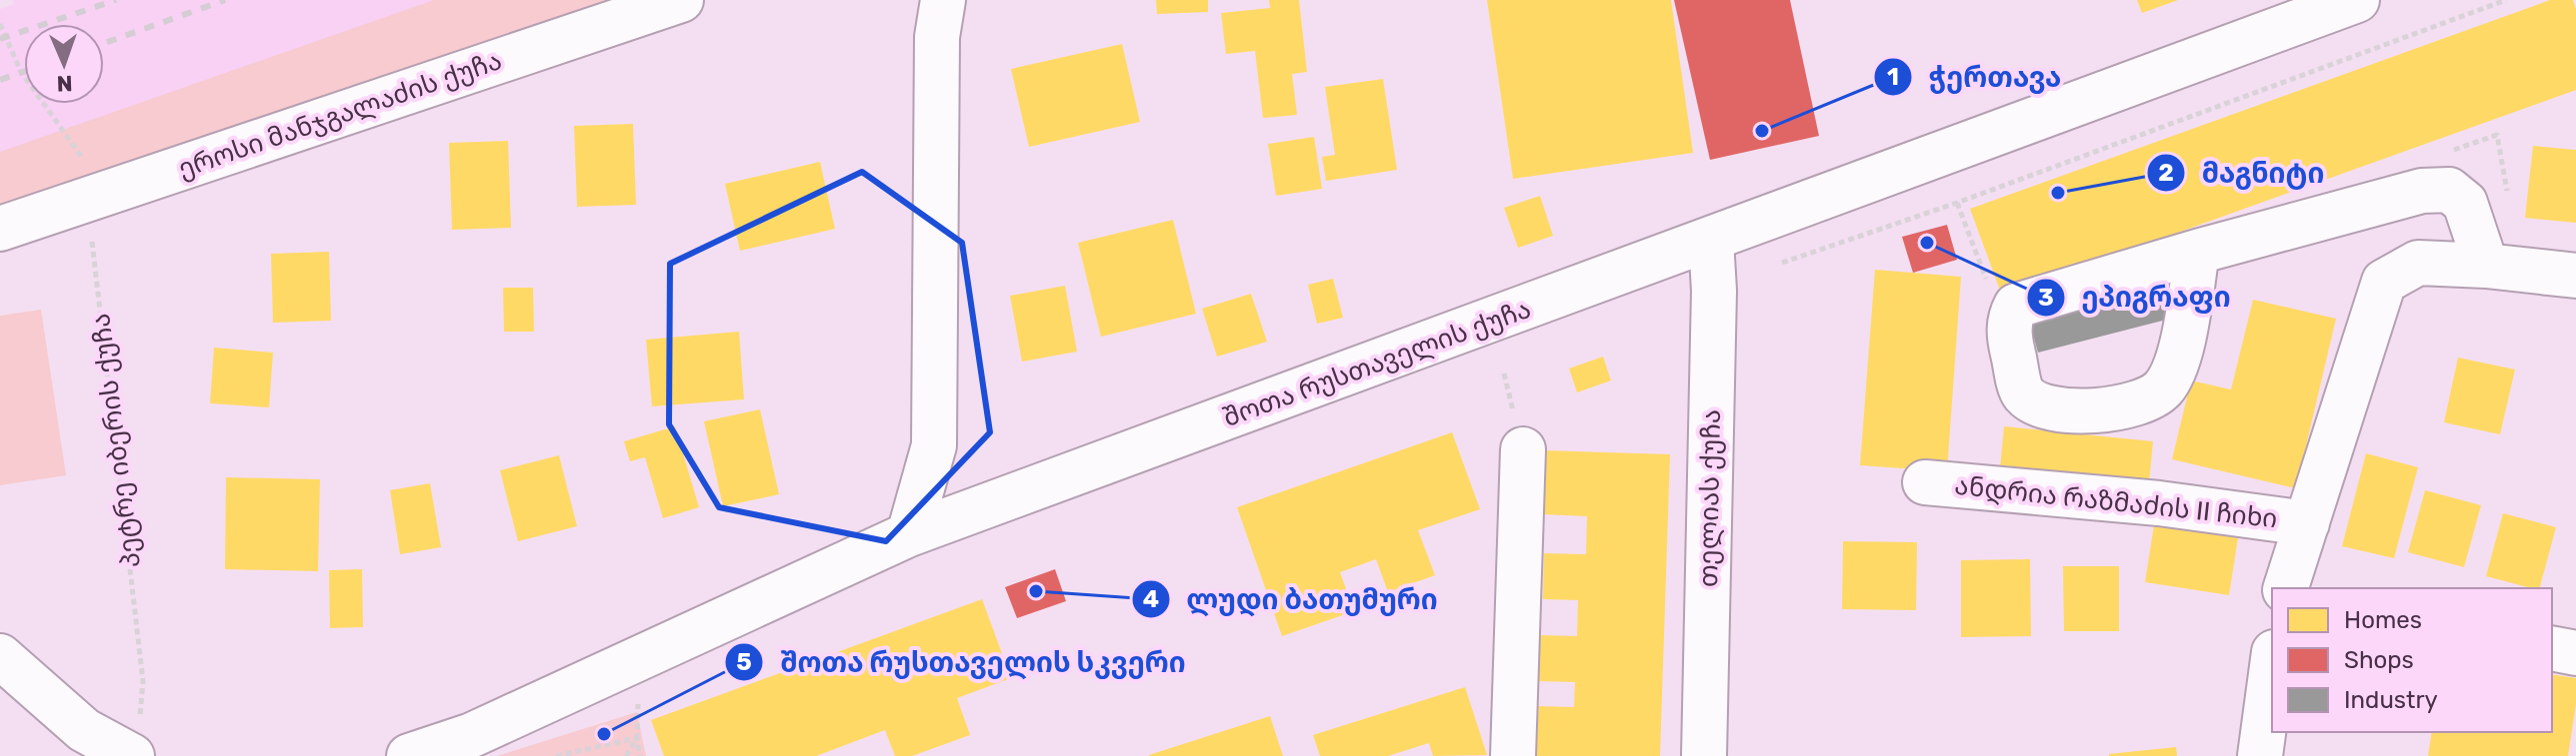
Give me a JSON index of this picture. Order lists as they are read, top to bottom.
{
  "streets": {
    "main road": [
      "ეროსი მანჯგალაძის ქუჩა",
      "შოთა რუსთაველის ქუჩა",
      "თელიას ქუჩა",
      "ანდრია რაზმაძის II ჩიხი"
    ],
    "path": ["პეტრე იბერის ქუჩა"]
  },
  "crossings": [
    ["ეროსი მანჯგალაძის ქუჩა", "პეტრე იბერის ქუჩა"],
    ["შოთა რუსთაველის ქუჩა", "თელიას ქუჩა"]
  ],
  "places": [
    "ჭერთავა",
    "მაგნიტი",
    "ეპიგრაფი",
    "ლუდი ბათუმური",
    "შოთა რუსთაველის სკვერი"
  ],
  "legend": ["Homes", "Shops", "Industry"],
  "north": "bottom"
}
